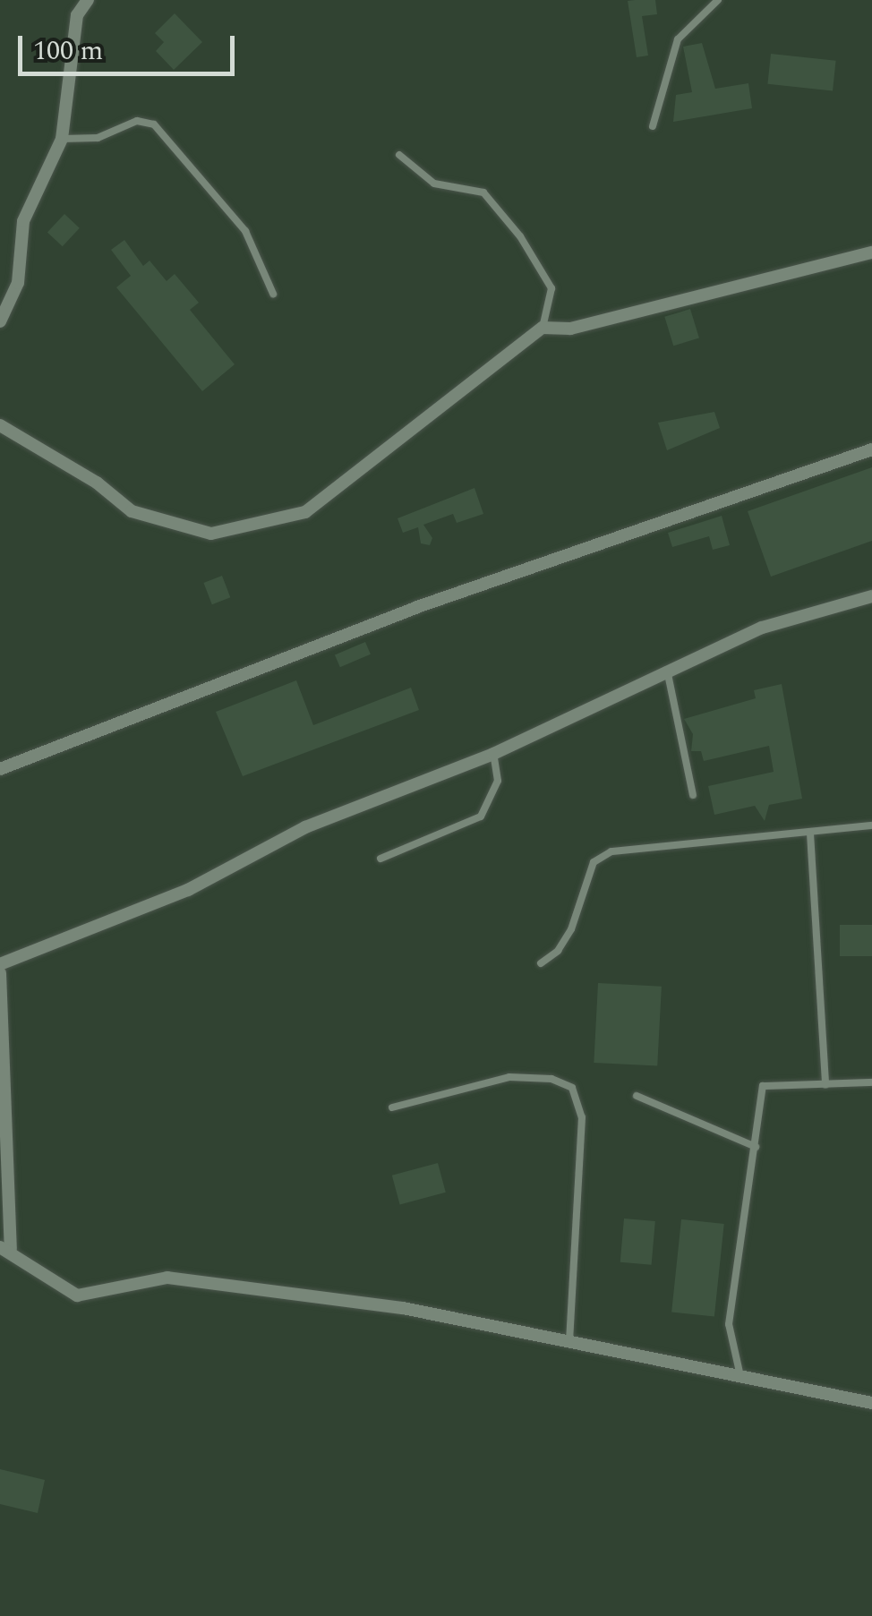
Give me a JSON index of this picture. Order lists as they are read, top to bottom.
{
  "scale_bar": "100 m"
}
